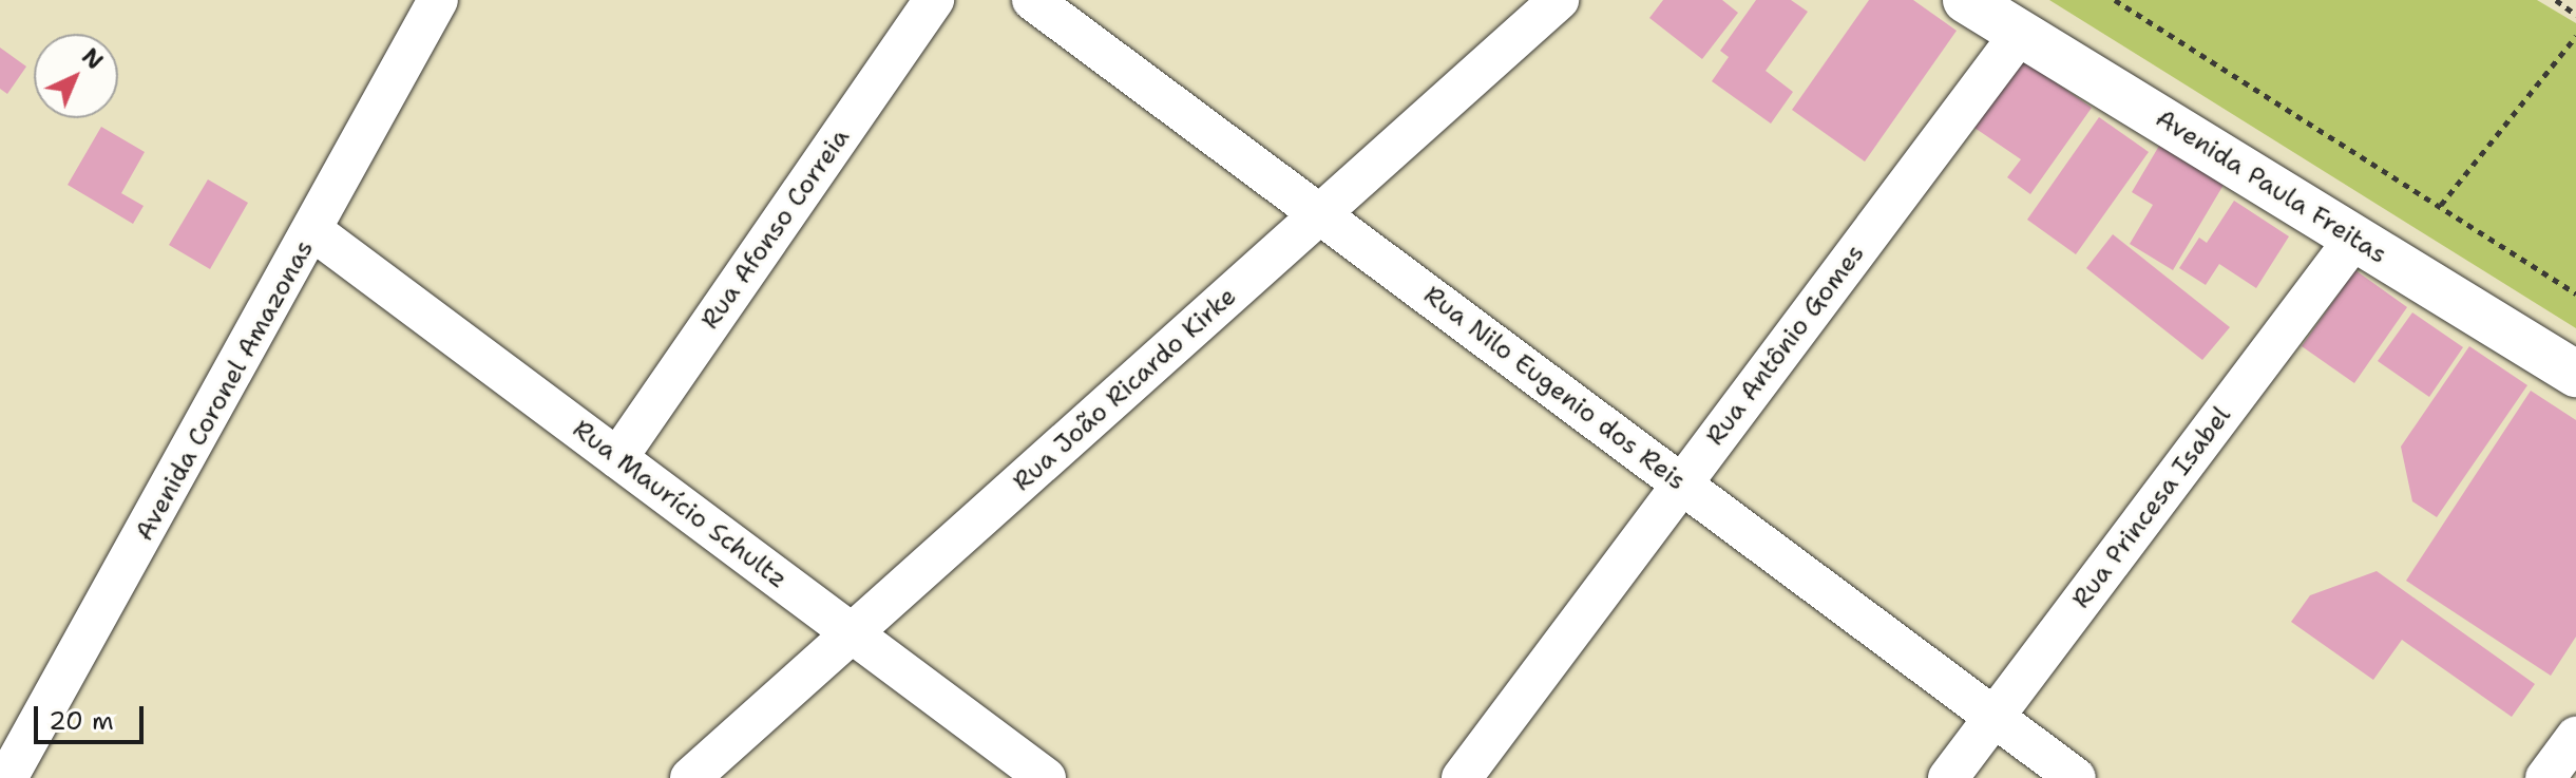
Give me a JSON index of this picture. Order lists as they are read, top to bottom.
{
  "streets": {
    "main road": ["Avenida Paula Freitas"],
    "street": [
      "Rua Afonso Correia",
      "Rua Antônio Gomes",
      "Rua Nilo Eugenio dos Reis",
      "Rua João Ricardo Kirke",
      "Avenida Coronel Amazonas",
      "Rua Maurício Schultz",
      "Rua Princesa Isabel"
    ]
  },
  "crossings": [
    ["Avenida Paula Freitas", "Rua Antônio Gomes"],
    ["Avenida Paula Freitas", "Rua Princesa Isabel"],
    ["Rua Afonso Correia", "Rua Maurício Schultz"],
    ["Rua Antônio Gomes", "Rua Nilo Eugenio dos Reis"],
    ["Rua Nilo Eugenio dos Reis", "Rua João Ricardo Kirke"],
    ["Rua Nilo Eugenio dos Reis", "Rua Princesa Isabel"],
    ["Rua João Ricardo Kirke", "Rua Maurício Schultz"],
    ["Avenida Coronel Amazonas", "Rua Maurício Schultz"]
  ],
  "scale_bar": "20 m",
  "north": "top right"
}
